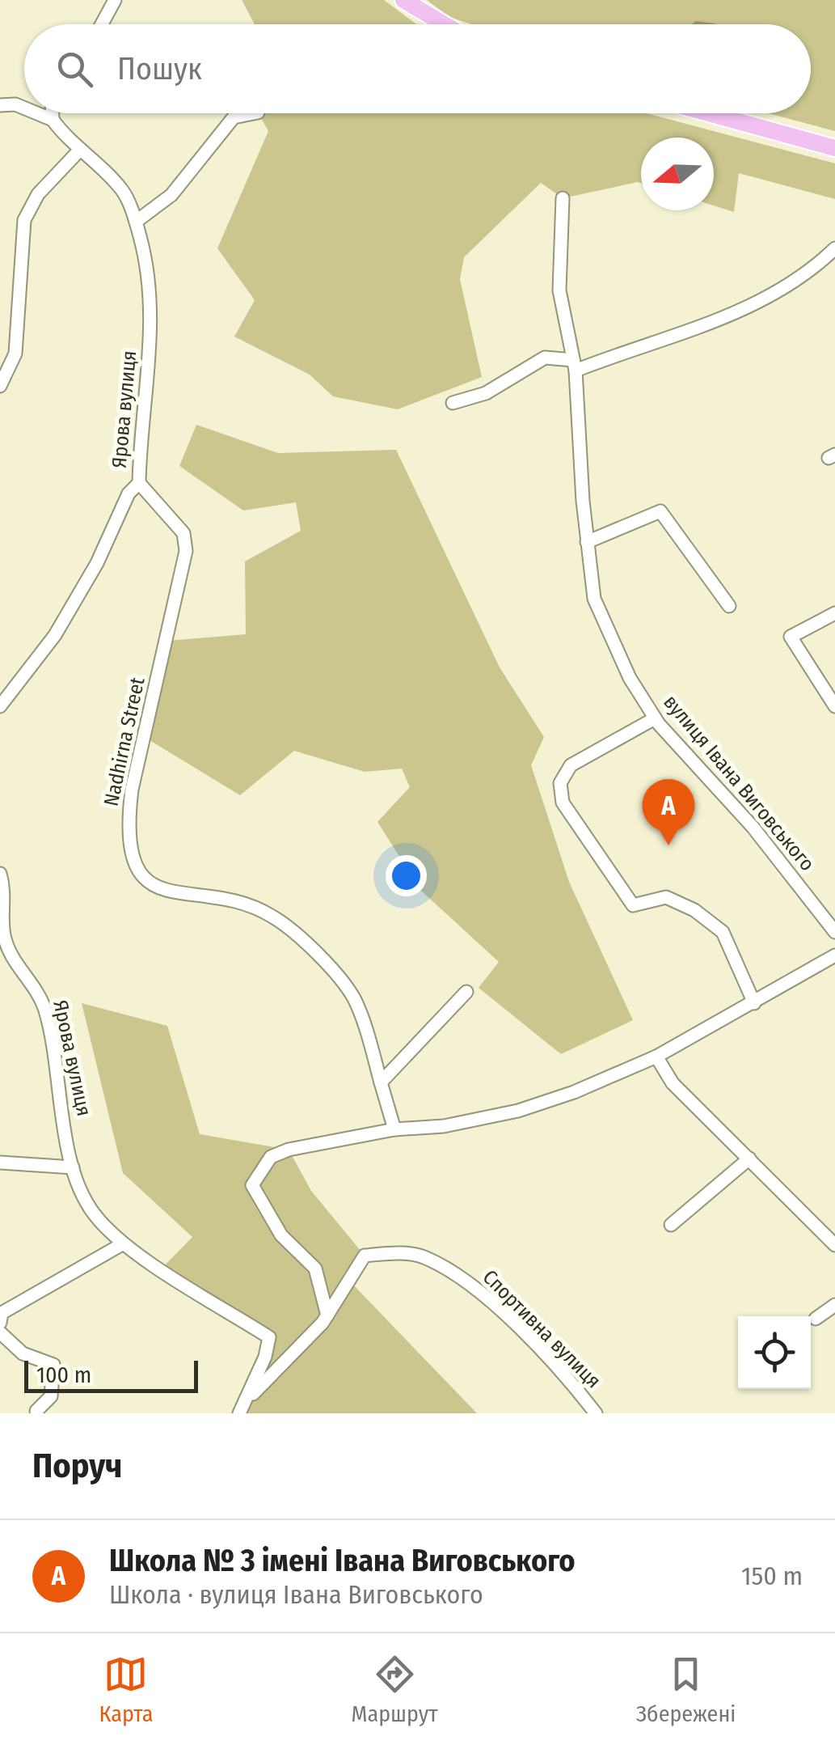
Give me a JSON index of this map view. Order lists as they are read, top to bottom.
{
  "streets": {
    "street": [
      "Ярова вулиця",
      "Nadhirna Street",
      "вулиця Івана Виговського",
      "Спортивна вулиця"
    ]
  },
  "crossings": [
    ["Ярова вулиця", "Nadhirna Street"]
  ],
  "scale_bar": "100 m",
  "north": "left",
  "page": {
    "search": "Пошук",
    "pins": "A",
    "scale": "100 m",
    "heading": "Поруч",
    "list": [
      {
        "mark": "A",
        "name": "Школа № 3 імені Івана Виговського",
        "note": "Школа · вулиця Івана Виговського",
        "value": "150 m"
      }
    ],
    "nav": ["Карта", "Маршрут", "Збережені"]
  }
}
